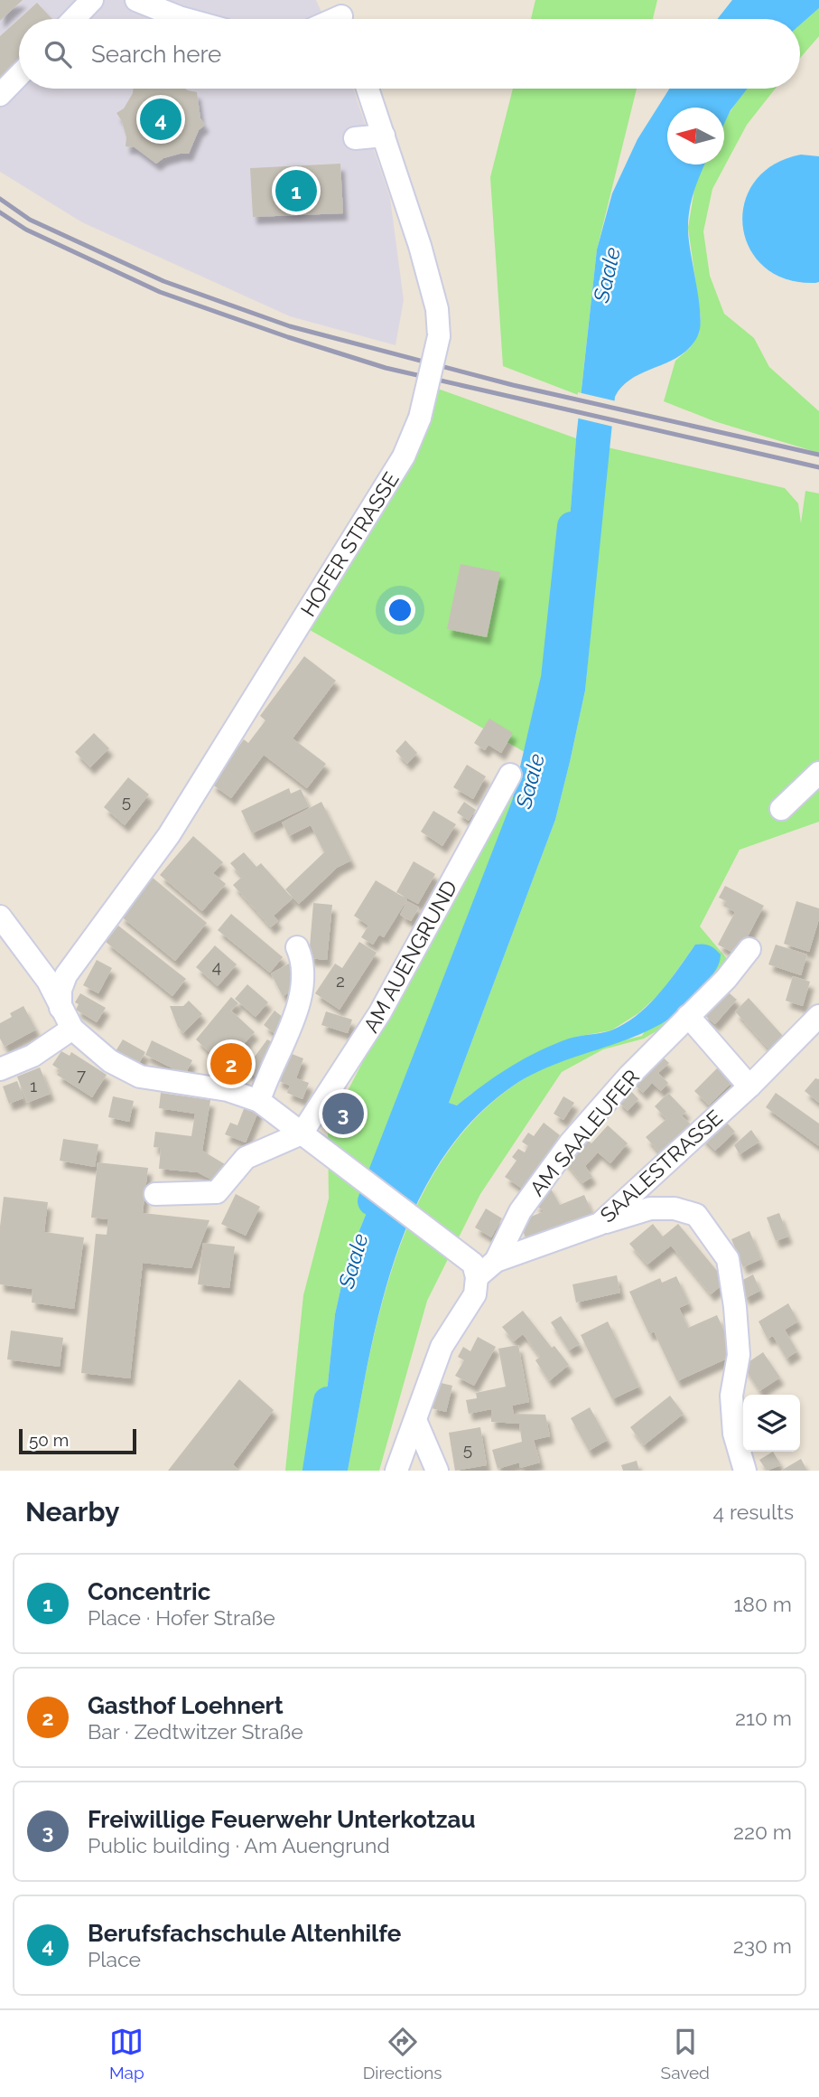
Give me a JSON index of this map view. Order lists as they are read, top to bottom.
{
  "streets": {
    "street": [
      "HOFER STRASSE",
      "AM AUENGRUND",
      "AM SAALEUFER",
      "SAALESTRASSE"
    ]
  },
  "crossings": [
    ["AM SAALEUFER", "SAALESTRASSE"]
  ],
  "water": ["Saale"],
  "house_numbers": [
    "5",
    "4",
    "2",
    "7",
    "1",
    "5"
  ],
  "scale_bar": "50 m",
  "north": "left",
  "page": {
    "search": "Search here",
    "pins": [
      "4",
      "1",
      "2",
      "3"
    ],
    "scale": "50 m",
    "heading": ["Nearby", "4 results"],
    "list": [
      {
        "mark": "1",
        "name": "Concentric",
        "note": "Place · Hofer Straße",
        "value": "180 m"
      },
      {
        "mark": "2",
        "name": "Gasthof Loehnert",
        "note": "Bar · Zedtwitzer Straße",
        "value": "210 m"
      },
      {
        "mark": "3",
        "name": "Freiwillige Feuerwehr Unterkotzau",
        "note": "Public building · Am Auengrund",
        "value": "220 m"
      },
      {
        "mark": "4",
        "name": "Berufsfachschule Altenhilfe",
        "note": "Place",
        "value": "230 m"
      }
    ],
    "nav": ["Map", "Directions", "Saved"]
  }
}
